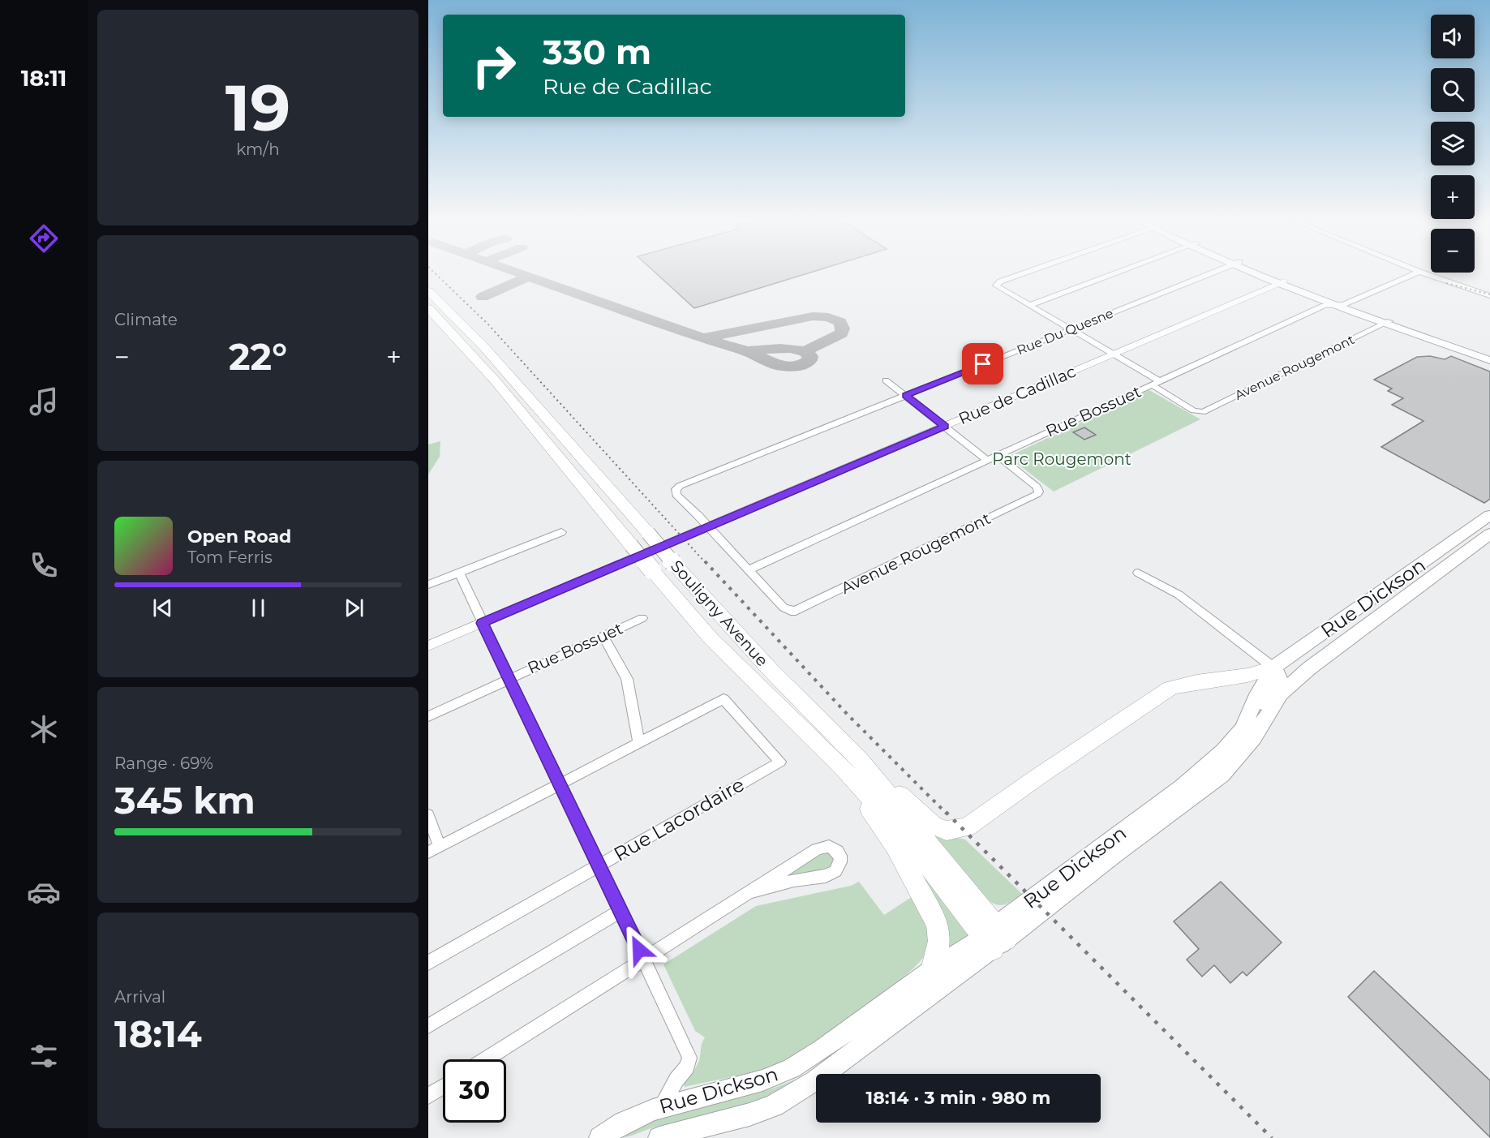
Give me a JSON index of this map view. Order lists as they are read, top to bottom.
{
  "streets": {
    "highway": ["Souligny Avenue"],
    "main road": ["Rue Dickson"],
    "street": [
      "Rue Du Quesne",
      "Avenue Rougemont",
      "Rue de Cadillac",
      "Rue Bossuet",
      "Rue Lacordaire"
    ]
  },
  "crossings": [
    ["Rue Du Quesne", "Avenue Rougemont"],
    ["Rue Du Quesne", "Rue Bossuet"],
    ["Avenue Rougemont", "Rue Bossuet"],
    ["Rue Dickson", "Souligny Avenue"]
  ],
  "parks": ["Parc Rougemont"],
  "page": {
    "tabs": "18:11",
    "tile": [
      ["19", "km/h"],
      "Climate",
      ["Range · 69%", "345 km"],
      ["Arrival", "18:14"]
    ],
    "map_buttons": ["+", "−"],
    "turn": ["330 m", "Rue de Cadillac"],
    "heat": ["−", "22°", "+"],
    "song": ["Open Road", "Tom Ferris"],
    "limit": "30",
    "trip": "18:14 · 3 min · 980 m"
  }
}
